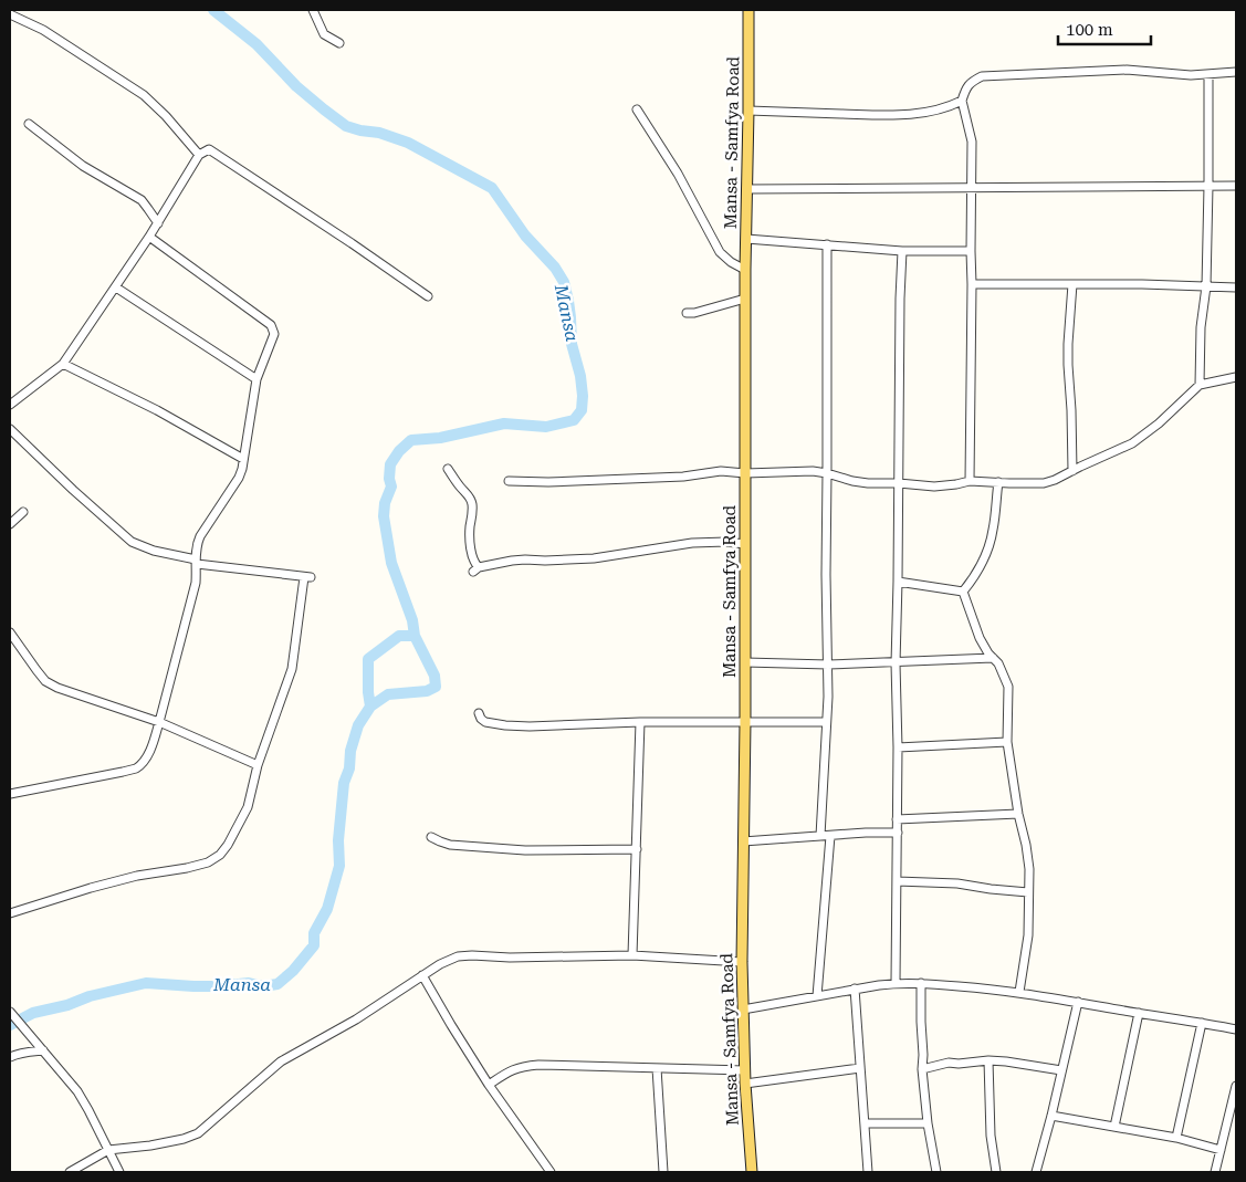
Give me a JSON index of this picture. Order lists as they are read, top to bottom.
{
  "streets": {
    "main road": ["Mansa - Samfya Road"]
  },
  "water": ["Mansa"],
  "scale_bar": "100 m"
}
